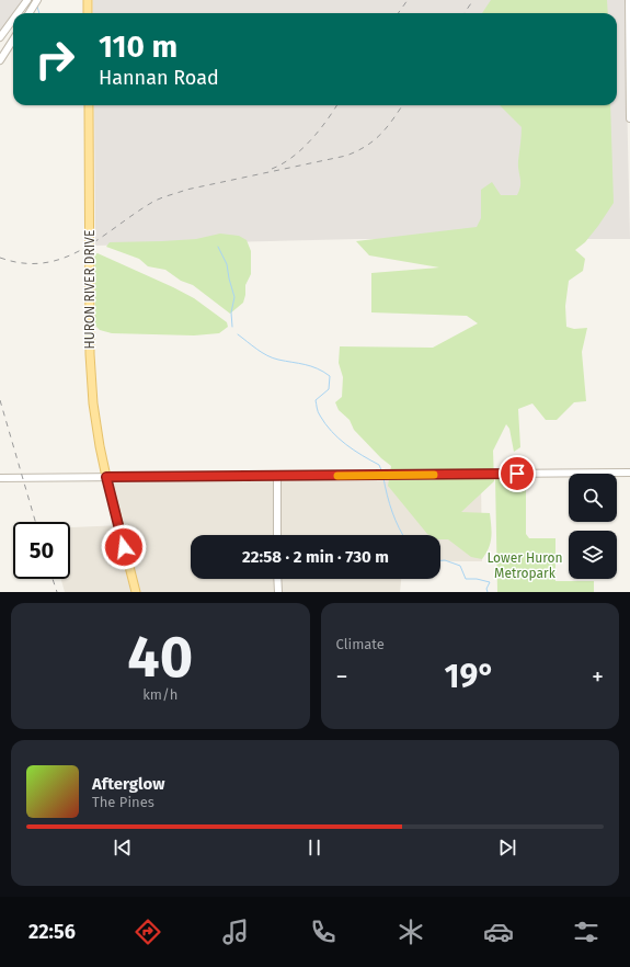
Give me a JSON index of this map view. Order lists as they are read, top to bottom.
{
  "streets": {
    "main road": ["HURON RIVER DRIVE"]
  },
  "parks": ["Lower Huron Metropark"],
  "page": {
    "turn": ["110 m", "Hannan Road"],
    "limit": "50",
    "trip": "22:58 · 2 min · 730 m",
    "tile": [
      ["40", "km/h"],
      "Climate"
    ],
    "heat": ["−", "19°", "+"],
    "song": ["Afterglow", "The Pines"],
    "tabs": "22:56"
  }
}
